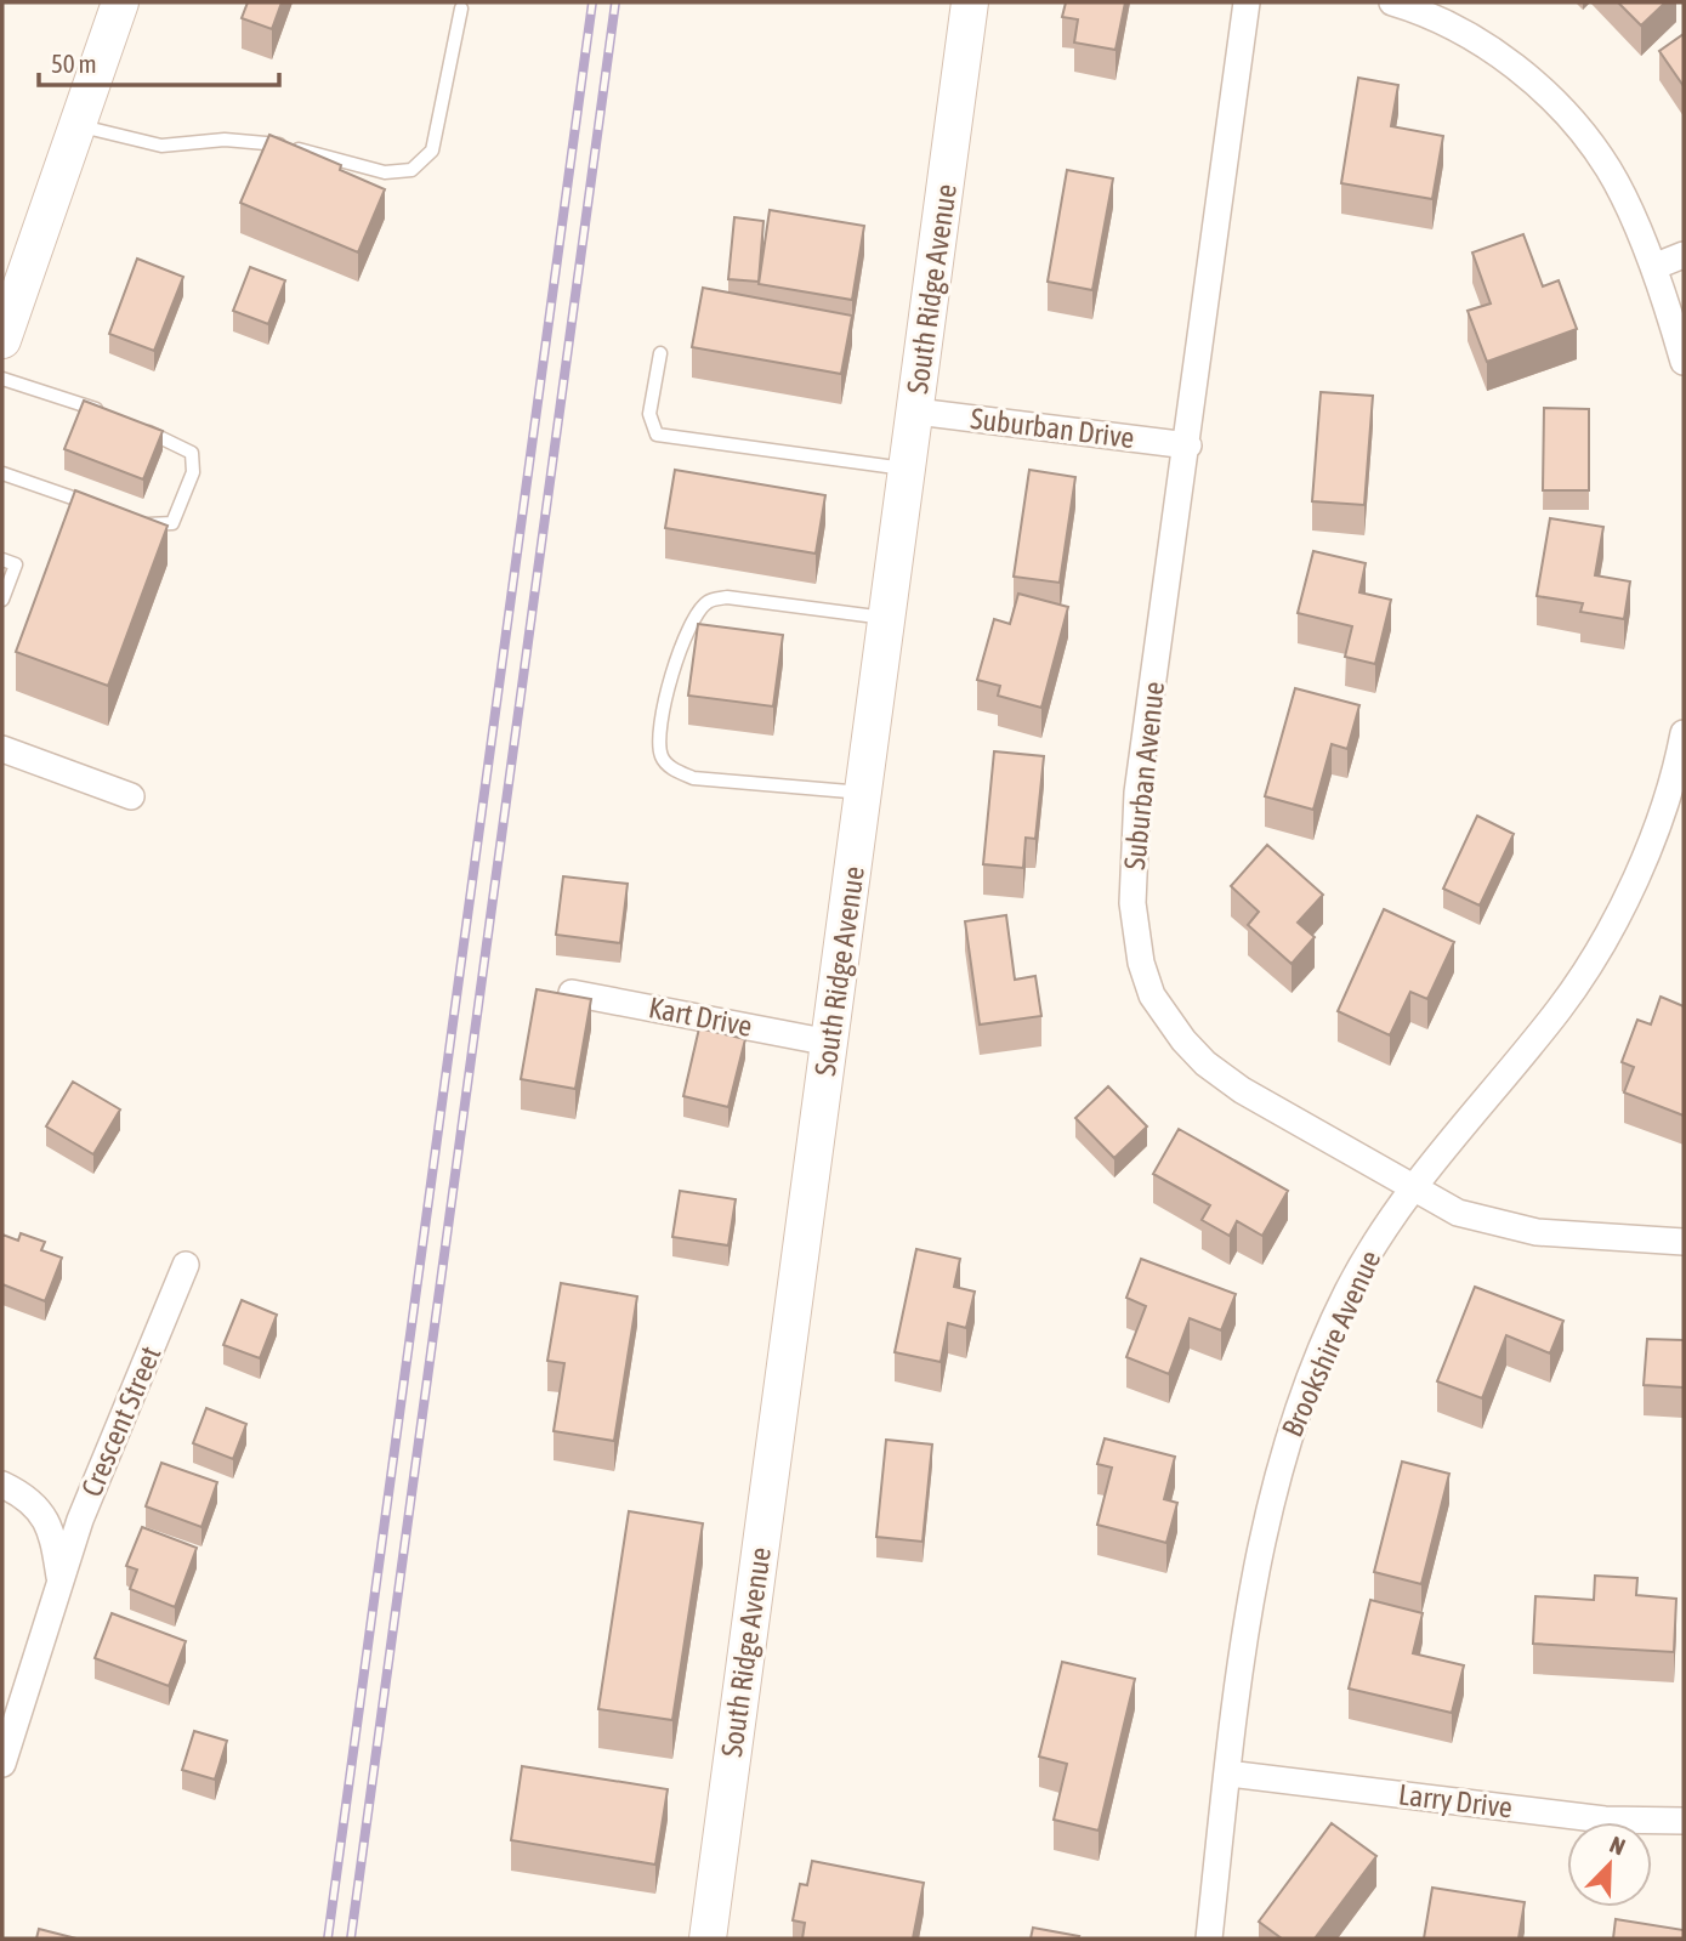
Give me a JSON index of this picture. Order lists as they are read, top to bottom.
{
  "streets": {
    "street": [
      "South Ridge Avenue",
      "Suburban Drive",
      "Suburban Avenue",
      "Kart Drive",
      "Brookshire Avenue",
      "Crescent Street",
      "Larry Drive"
    ]
  },
  "crossings": [
    ["South Ridge Avenue", "Suburban Drive"],
    ["South Ridge Avenue", "Kart Drive"],
    ["Suburban Drive", "Suburban Avenue"],
    ["Suburban Avenue", "Brookshire Avenue"],
    ["Brookshire Avenue", "Larry Drive"]
  ],
  "scale_bar": "50 m",
  "north": "top right"
}
